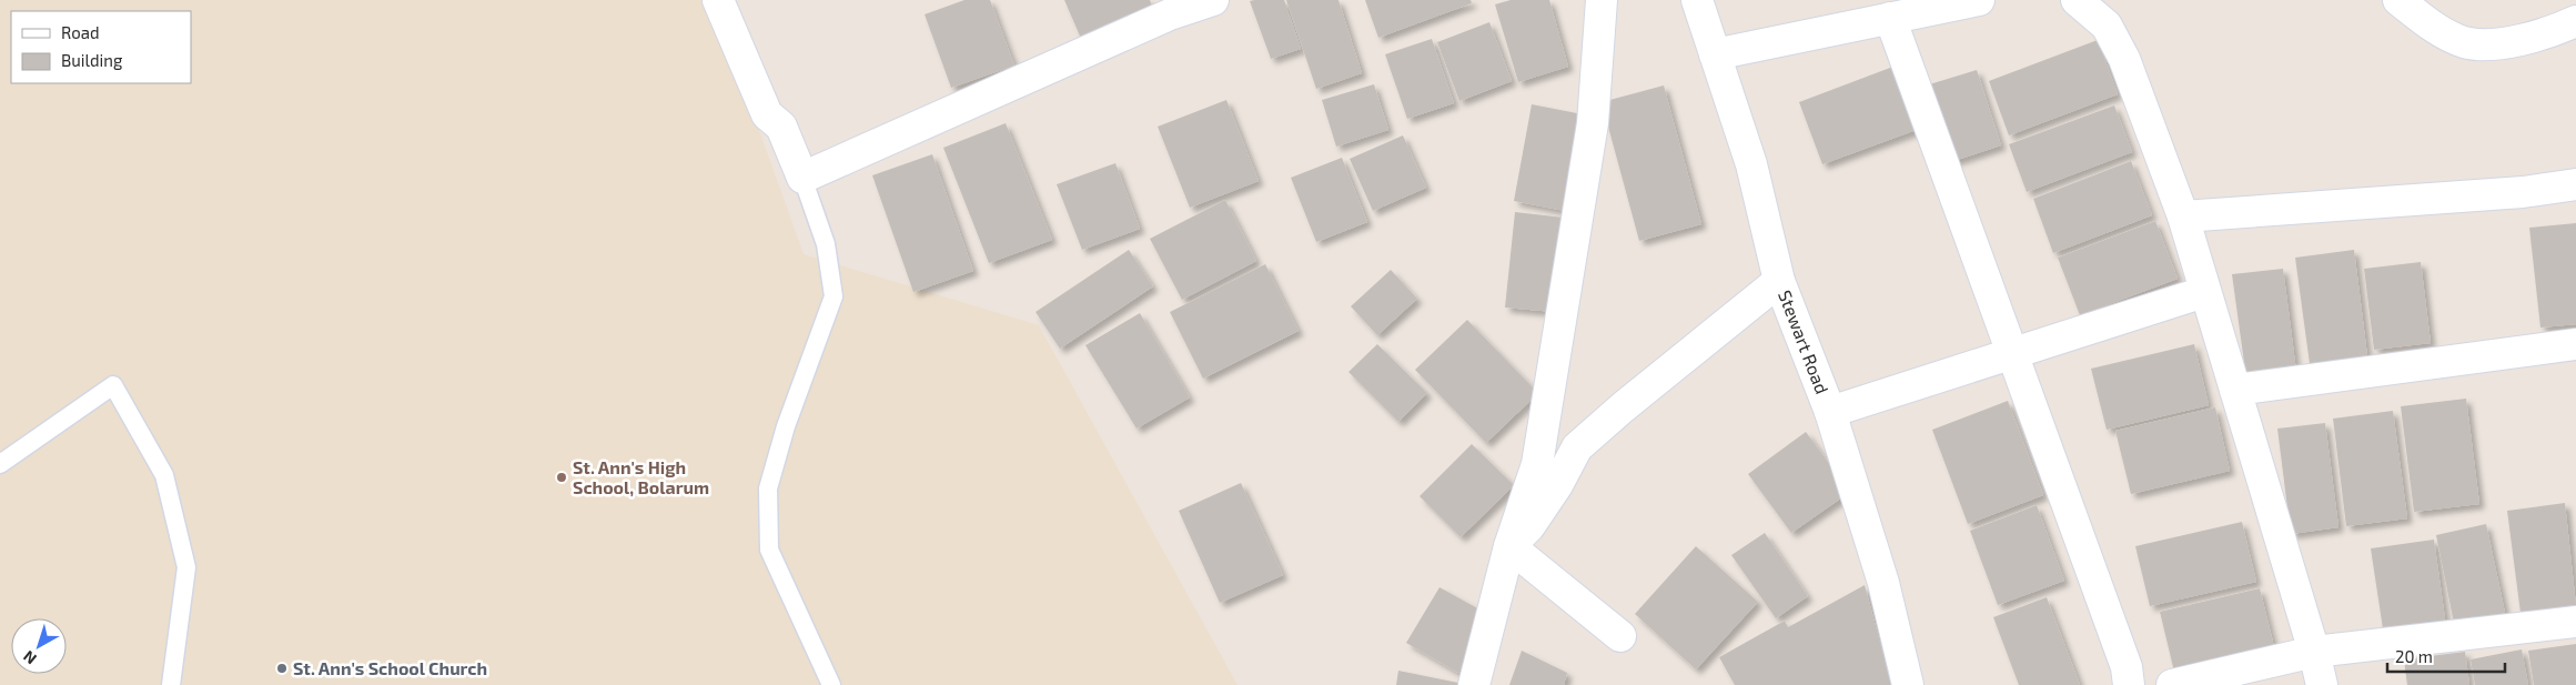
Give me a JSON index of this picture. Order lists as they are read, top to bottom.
{
  "streets": {
    "street": ["Stewart Road"]
  },
  "places": ["St. Ann's High School, Bolarum", "St. Ann's School Church"],
  "legend": ["Road", "Building"],
  "scale_bar": "20 m",
  "north": "bottom left"
}
